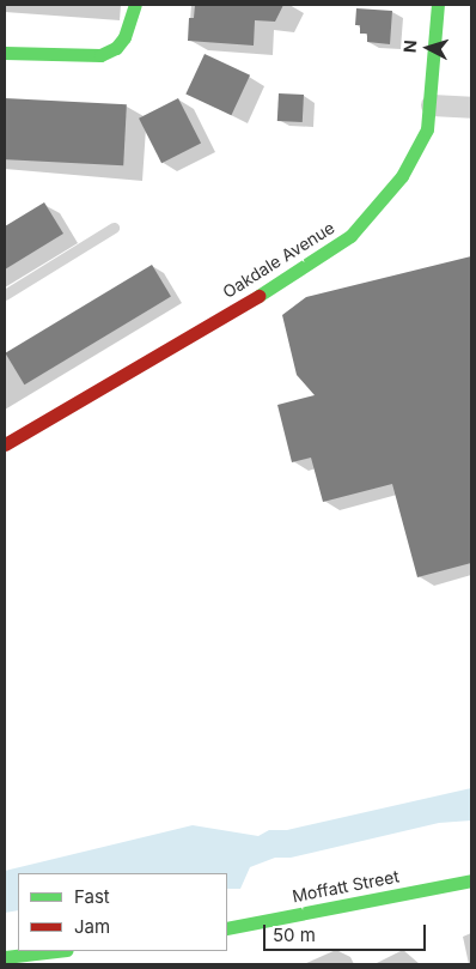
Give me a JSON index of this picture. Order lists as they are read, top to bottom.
{
  "streets": {
    "street": ["Oakdale Avenue", "Moffatt Street"]
  },
  "legend": ["Fast", "Jam"],
  "scale_bar": "50 m",
  "north": "left"
}
